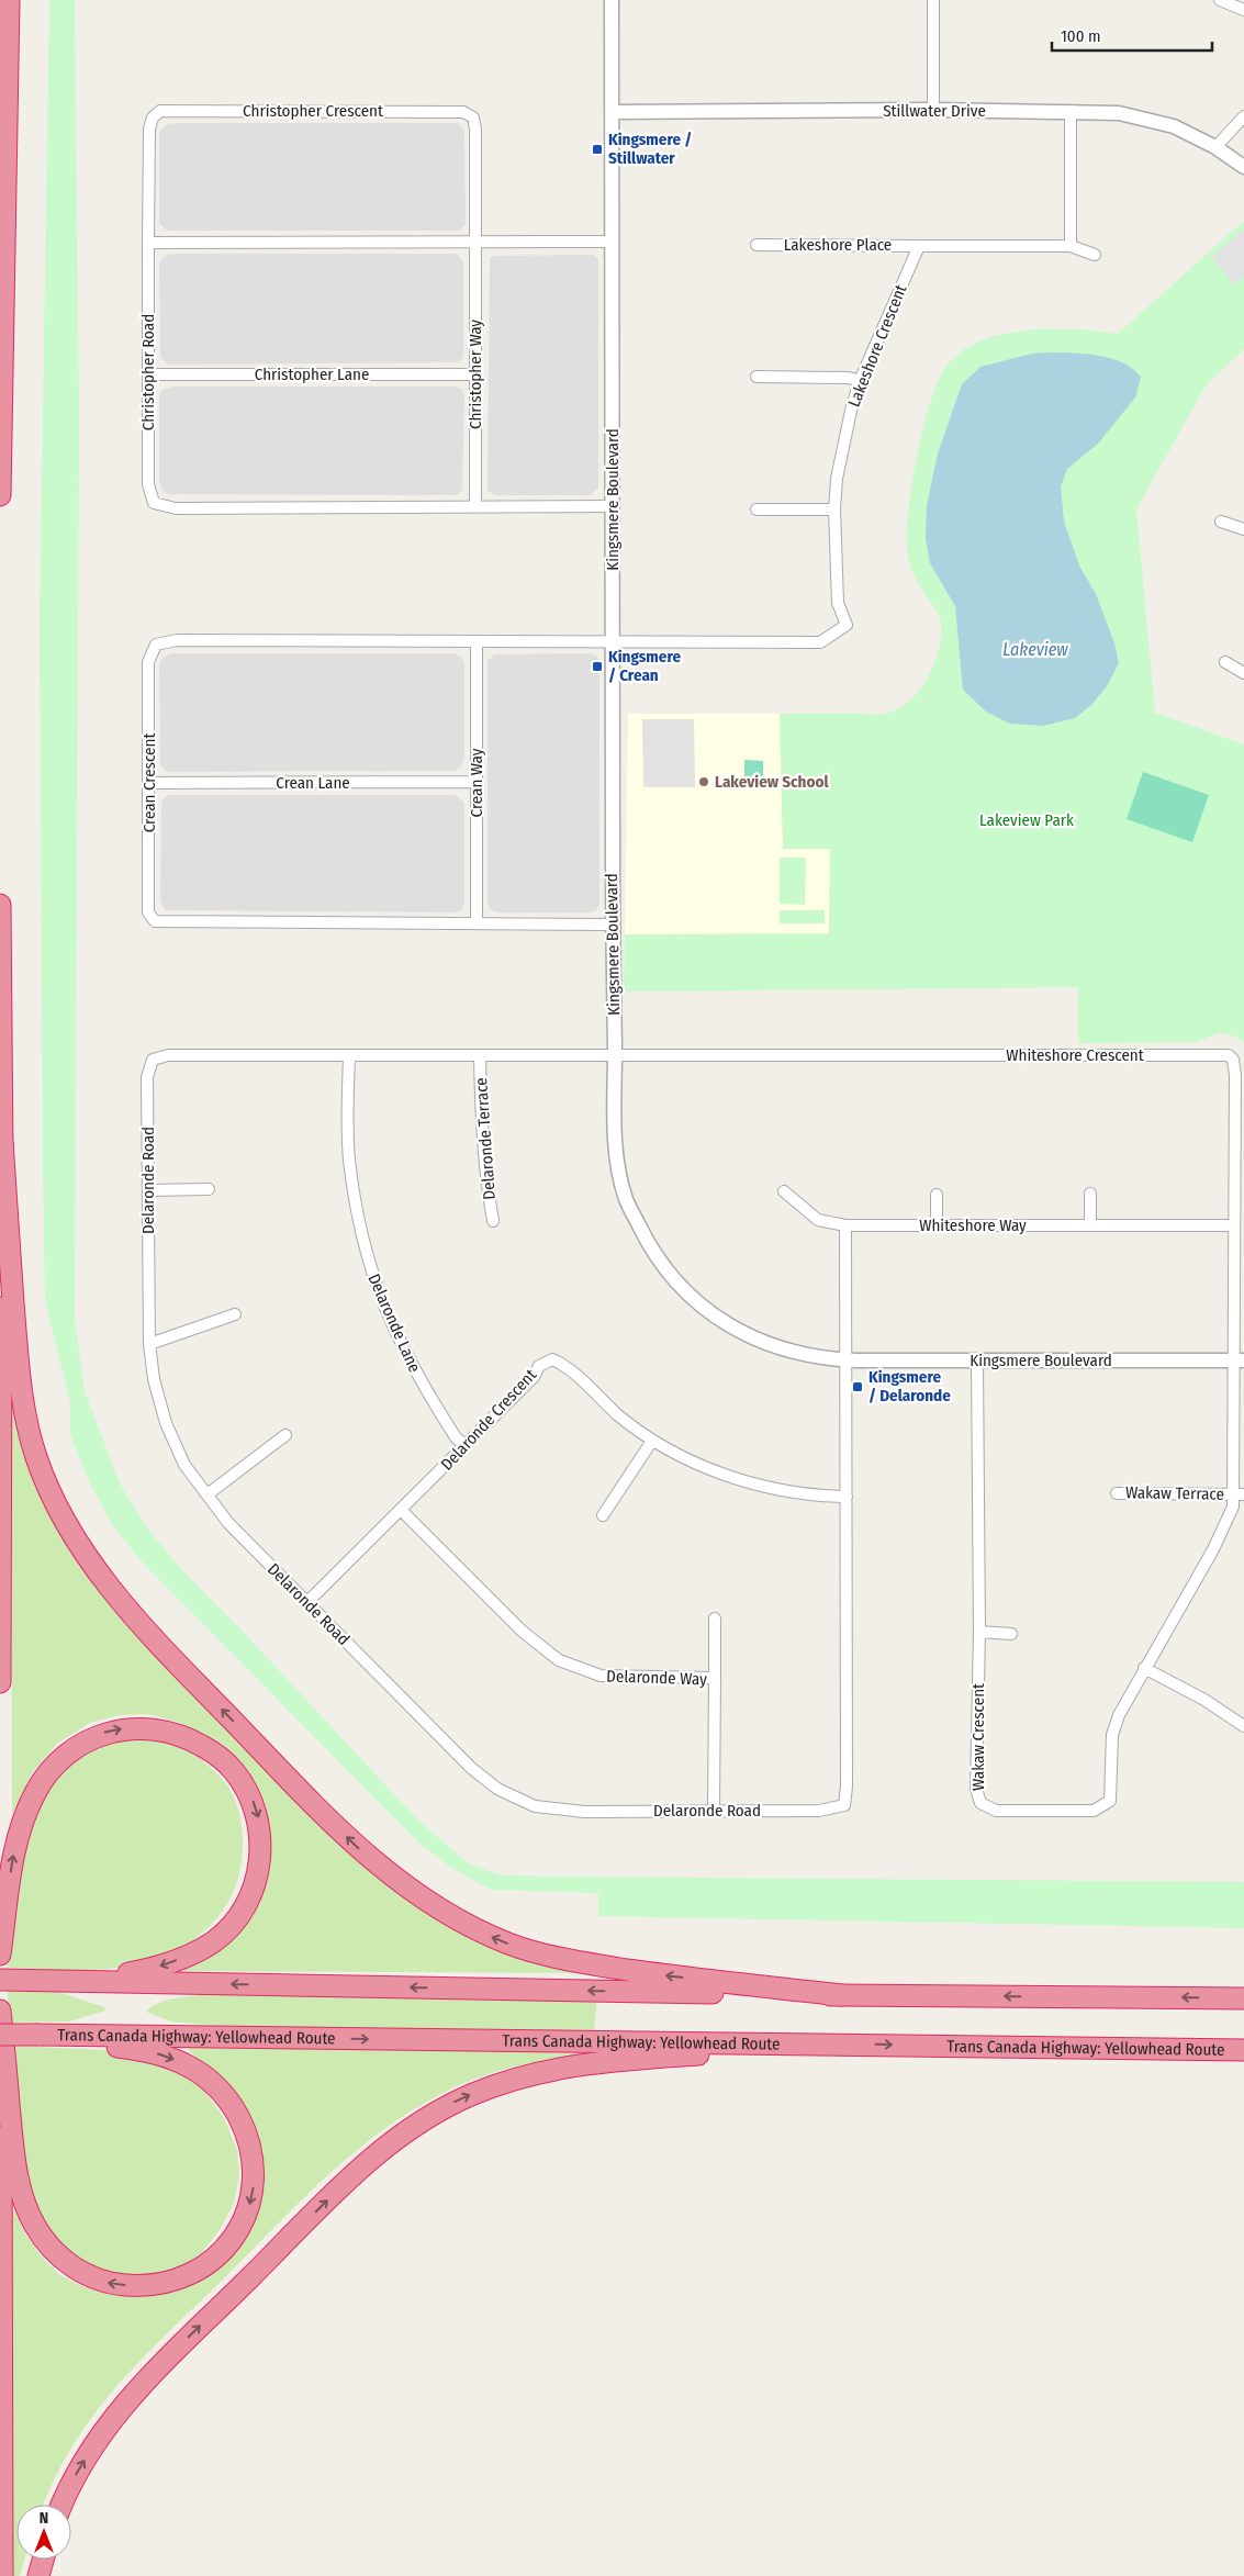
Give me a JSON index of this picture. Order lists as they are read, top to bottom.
{
  "streets": {
    "highway": ["Trans Canada Highway: Yellowhead Route"],
    "street": [
      "Christopher Crescent",
      "Stillwater Drive",
      "Lakeshore Place",
      "Lakeshore Crescent",
      "Christopher Road",
      "Christopher Lane",
      "Christopher Way",
      "Kingsmere Boulevard",
      "Crean Crescent",
      "Crean Lane",
      "Crean Way",
      "Whiteshore Crescent",
      "Delaronde Terrace",
      "Delaronde Road",
      "Whiteshore Way",
      "Delaronde Lane",
      "Delaronde Crescent",
      "Wakaw Terrace",
      "Delaronde Way",
      "Wakaw Crescent"
    ]
  },
  "crossings": [
    ["Christopher Crescent", "Christopher Road"],
    ["Christopher Crescent", "Christopher Way"],
    ["Stillwater Drive", "Kingsmere Boulevard"],
    ["Lakeshore Place", "Lakeshore Crescent"],
    ["Lakeshore Crescent", "Kingsmere Boulevard"],
    ["Lakeshore Crescent", "Crean Crescent"],
    ["Christopher Road", "Christopher Lane"],
    ["Christopher Road", "Christopher Way"],
    ["Christopher Road", "Kingsmere Boulevard"],
    ["Christopher Lane", "Christopher Way"],
    ["Kingsmere Boulevard", "Crean Crescent"],
    ["Kingsmere Boulevard", "Whiteshore Crescent"],
    ["Kingsmere Boulevard", "Delaronde Road"],
    ["Kingsmere Boulevard", "Wakaw Crescent"],
    ["Crean Crescent", "Crean Lane"],
    ["Crean Crescent", "Crean Way"],
    ["Crean Lane", "Crean Way"],
    ["Whiteshore Crescent", "Delaronde Road"],
    ["Whiteshore Crescent", "Whiteshore Way"],
    ["Whiteshore Crescent", "Wakaw Crescent"],
    ["Delaronde Terrace", "Delaronde Road"],
    ["Delaronde Road", "Delaronde Lane"],
    ["Delaronde Road", "Delaronde Crescent"],
    ["Delaronde Road", "Delaronde Way"],
    ["Delaronde Lane", "Delaronde Crescent"],
    ["Delaronde Crescent", "Delaronde Way"],
    ["Wakaw Terrace", "Wakaw Crescent"]
  ],
  "water": ["Lakeview"],
  "parks": ["Lakeview Park"],
  "places": {
    "transit": ["Kingsmere / Stillwater", "Kingsmere / Crean", "Kingsmere / Delaronde"],
    "other": ["Lakeview School"]
  },
  "scale_bar": "100 m",
  "north": "top"
}
